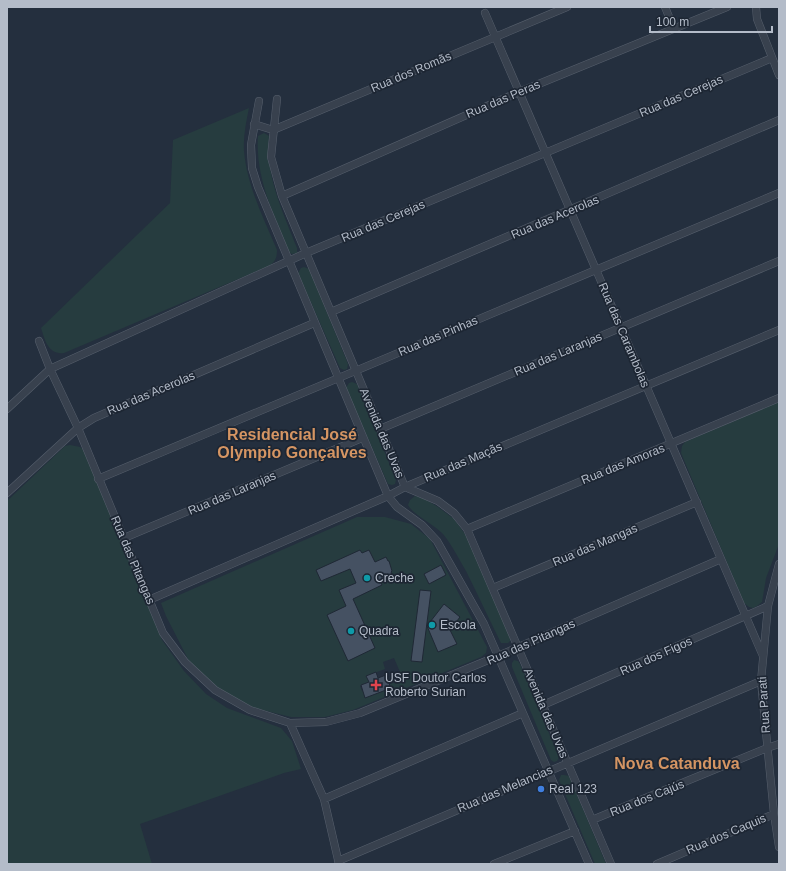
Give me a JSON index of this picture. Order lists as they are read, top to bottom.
{
  "streets": {
    "street": [
      "Rua dos Romãs",
      "Rua das Cerejas",
      "Rua das Peras",
      "Rua das Acerolas",
      "Rua das Carambolas",
      "Rua das Pinhas",
      "Rua das Laranjas",
      "Avenida das Uvas",
      "Rua das Maçãs",
      "Rua das Amoras",
      "Rua das Mangas",
      "Rua das Pitangas",
      "Rua dos Figos",
      "Rua Parati",
      "Rua das Melancias",
      "Rua dos Cajús",
      "Rua dos Caquis"
    ]
  },
  "crossings": [
    ["Rua dos Romãs", "Rua das Carambolas"],
    ["Rua dos Romãs", "Avenida das Uvas"],
    ["Rua das Cerejas", "Rua das Carambolas"],
    ["Rua das Cerejas", "Avenida das Uvas"],
    ["Rua das Cerejas", "Rua das Pitangas"],
    ["Rua das Peras", "Rua das Carambolas"],
    ["Rua das Peras", "Avenida das Uvas"],
    ["Rua das Acerolas", "Rua das Carambolas"],
    ["Rua das Acerolas", "Avenida das Uvas"],
    ["Rua das Acerolas", "Rua das Pitangas"],
    ["Rua das Carambolas", "Rua das Pinhas"],
    ["Rua das Carambolas", "Rua das Laranjas"],
    ["Rua das Carambolas", "Rua das Maçãs"],
    ["Rua das Carambolas", "Rua das Amoras"],
    ["Rua das Carambolas", "Rua das Mangas"],
    ["Rua das Carambolas", "Rua das Pitangas"],
    ["Rua das Carambolas", "Rua dos Figos"],
    ["Rua das Carambolas", "Rua Parati"],
    ["Rua das Pinhas", "Avenida das Uvas"],
    ["Rua das Pinhas", "Rua das Pitangas"],
    ["Rua das Laranjas", "Avenida das Uvas"],
    ["Rua das Laranjas", "Rua das Pitangas"],
    ["Avenida das Uvas", "Rua das Maçãs"],
    ["Avenida das Uvas", "Rua das Amoras"],
    ["Avenida das Uvas", "Rua das Mangas"],
    ["Avenida das Uvas", "Rua das Pitangas"],
    ["Avenida das Uvas", "Rua dos Figos"],
    ["Avenida das Uvas", "Rua das Melancias"],
    ["Avenida das Uvas", "Rua dos Cajús"],
    ["Rua das Maçãs", "Rua das Pitangas"],
    ["Rua dos Figos", "Rua Parati"],
    ["Rua Parati", "Rua das Melancias"],
    ["Rua Parati", "Rua dos Cajús"],
    ["Rua Parati", "Rua dos Caquis"]
  ],
  "districts": ["Residencial José Olympio Gonçalves", "Nova Catanduva"],
  "places": {
    "other": [
      "Creche",
      "Escola",
      "Quadra",
      "Real 123"
    ],
    "health": ["USF Doutor Carlos Roberto Surian"]
  },
  "scale_bar": "100 m"
}
